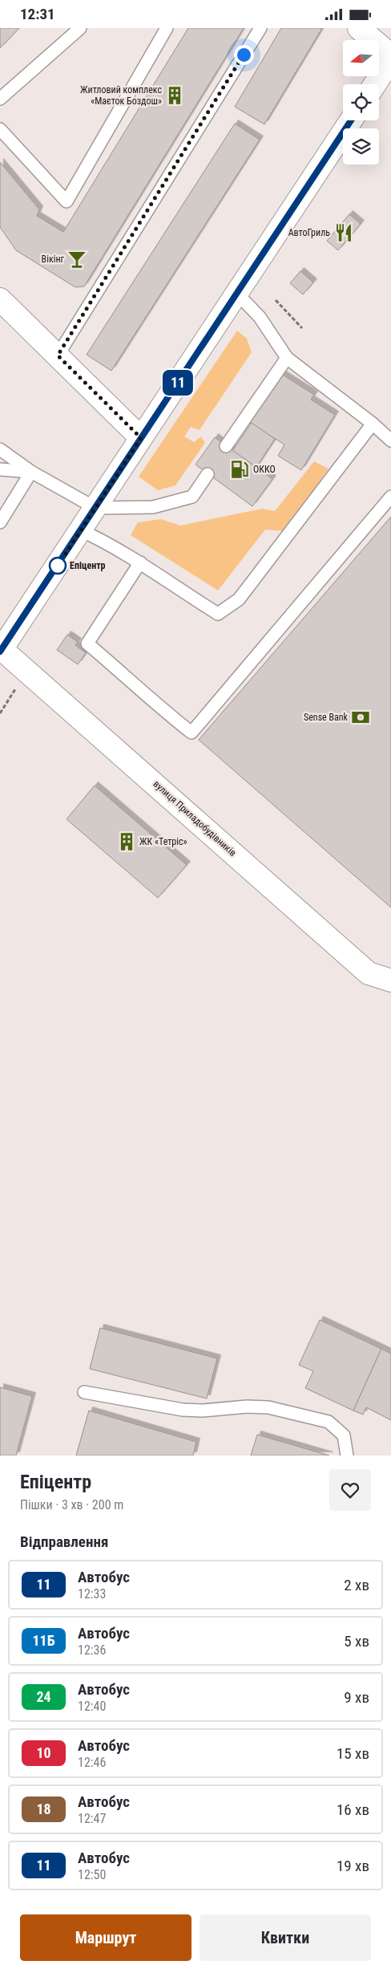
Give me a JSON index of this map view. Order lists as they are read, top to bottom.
{
  "streets": {
    "street": ["вулиця Приладобудівників"]
  },
  "places": {
    "building": ["Житловий комплекс «Маєток Боздош»", "ЖК «Тетріс»"],
    "restaurant": ["АвтоГриль"],
    "bar": ["Вікінг"],
    "fuel station": ["ОККО"],
    "other": ["Епіцентр"],
    "bank": ["Sense Bank"]
  },
  "lines": ["bus line 11"],
  "north": "left",
  "page": {
    "status": "12:31",
    "on_map": "11",
    "heading": [
      ["Епіцентр", "Пішки · 3 хв · 200 m"],
      "Відправлення"
    ],
    "list": [
      {
        "mark": "11",
        "name": "Автобус",
        "note": "12:33",
        "value": "2 хв"
      },
      {
        "mark": "11Б",
        "name": "Автобус",
        "note": "12:36",
        "value": "5 хв"
      },
      {
        "mark": "24",
        "name": "Автобус",
        "note": "12:40",
        "value": "9 хв"
      },
      {
        "mark": "10",
        "name": "Автобус",
        "note": "12:46",
        "value": "15 хв"
      },
      {
        "mark": "18",
        "name": "Автобус",
        "note": "12:47",
        "value": "16 хв"
      },
      {
        "mark": "11",
        "name": "Автобус",
        "note": "12:50",
        "value": "19 хв"
      }
    ],
    "buttons": ["Маршрут", "Квитки"]
  }
}
